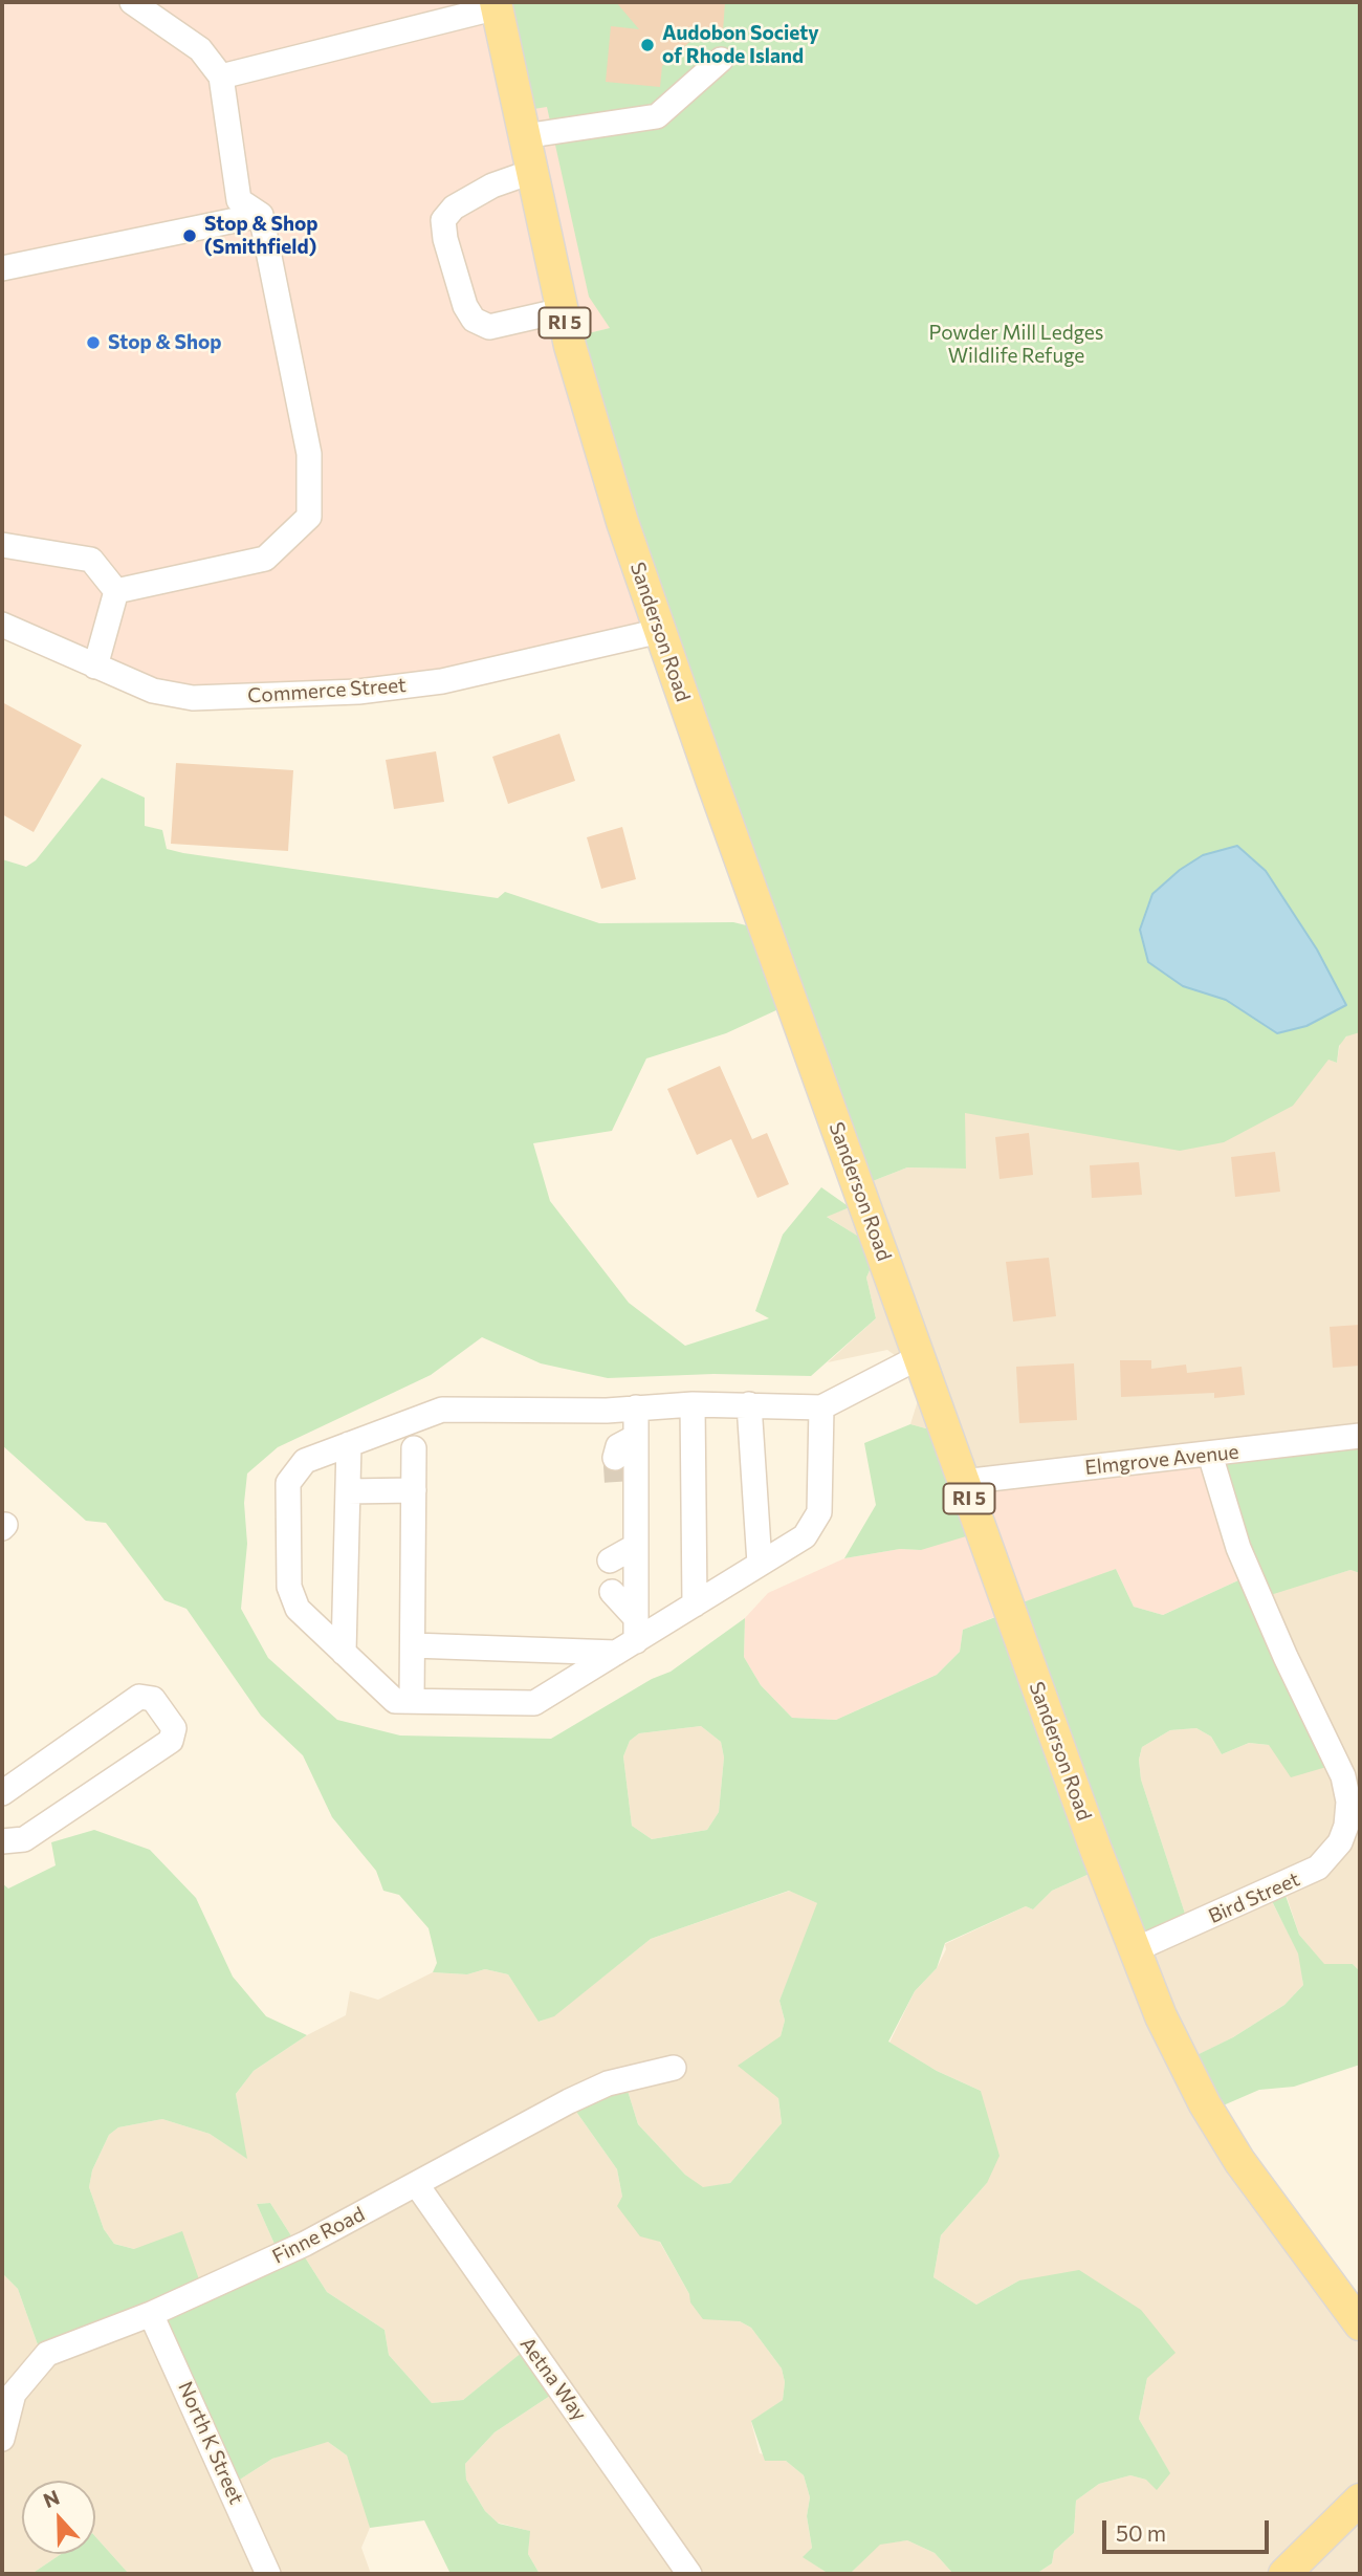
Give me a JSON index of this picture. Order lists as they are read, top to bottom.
{
  "streets": {
    "main road": ["RI 5", "Sanderson Road"],
    "street": [
      "Commerce Street",
      "Elmgrove Avenue",
      "Bird Street",
      "Finne Road",
      "Aetna Way",
      "North K Street"
    ]
  },
  "crossings": [
    ["Sanderson Road", "Commerce Street"],
    ["Sanderson Road", "Elmgrove Avenue"],
    ["Sanderson Road", "Bird Street"],
    ["Elmgrove Avenue", "Bird Street"],
    ["Finne Road", "Aetna Way"],
    ["Finne Road", "North K Street"]
  ],
  "parks": ["Powder Mill Ledges Wildlife Refuge"],
  "places": ["Audobon Society of Rhode Island", "Stop & Shop (Smithfield)", "Stop & Shop"],
  "scale_bar": "50 m",
  "north": "top"
}
